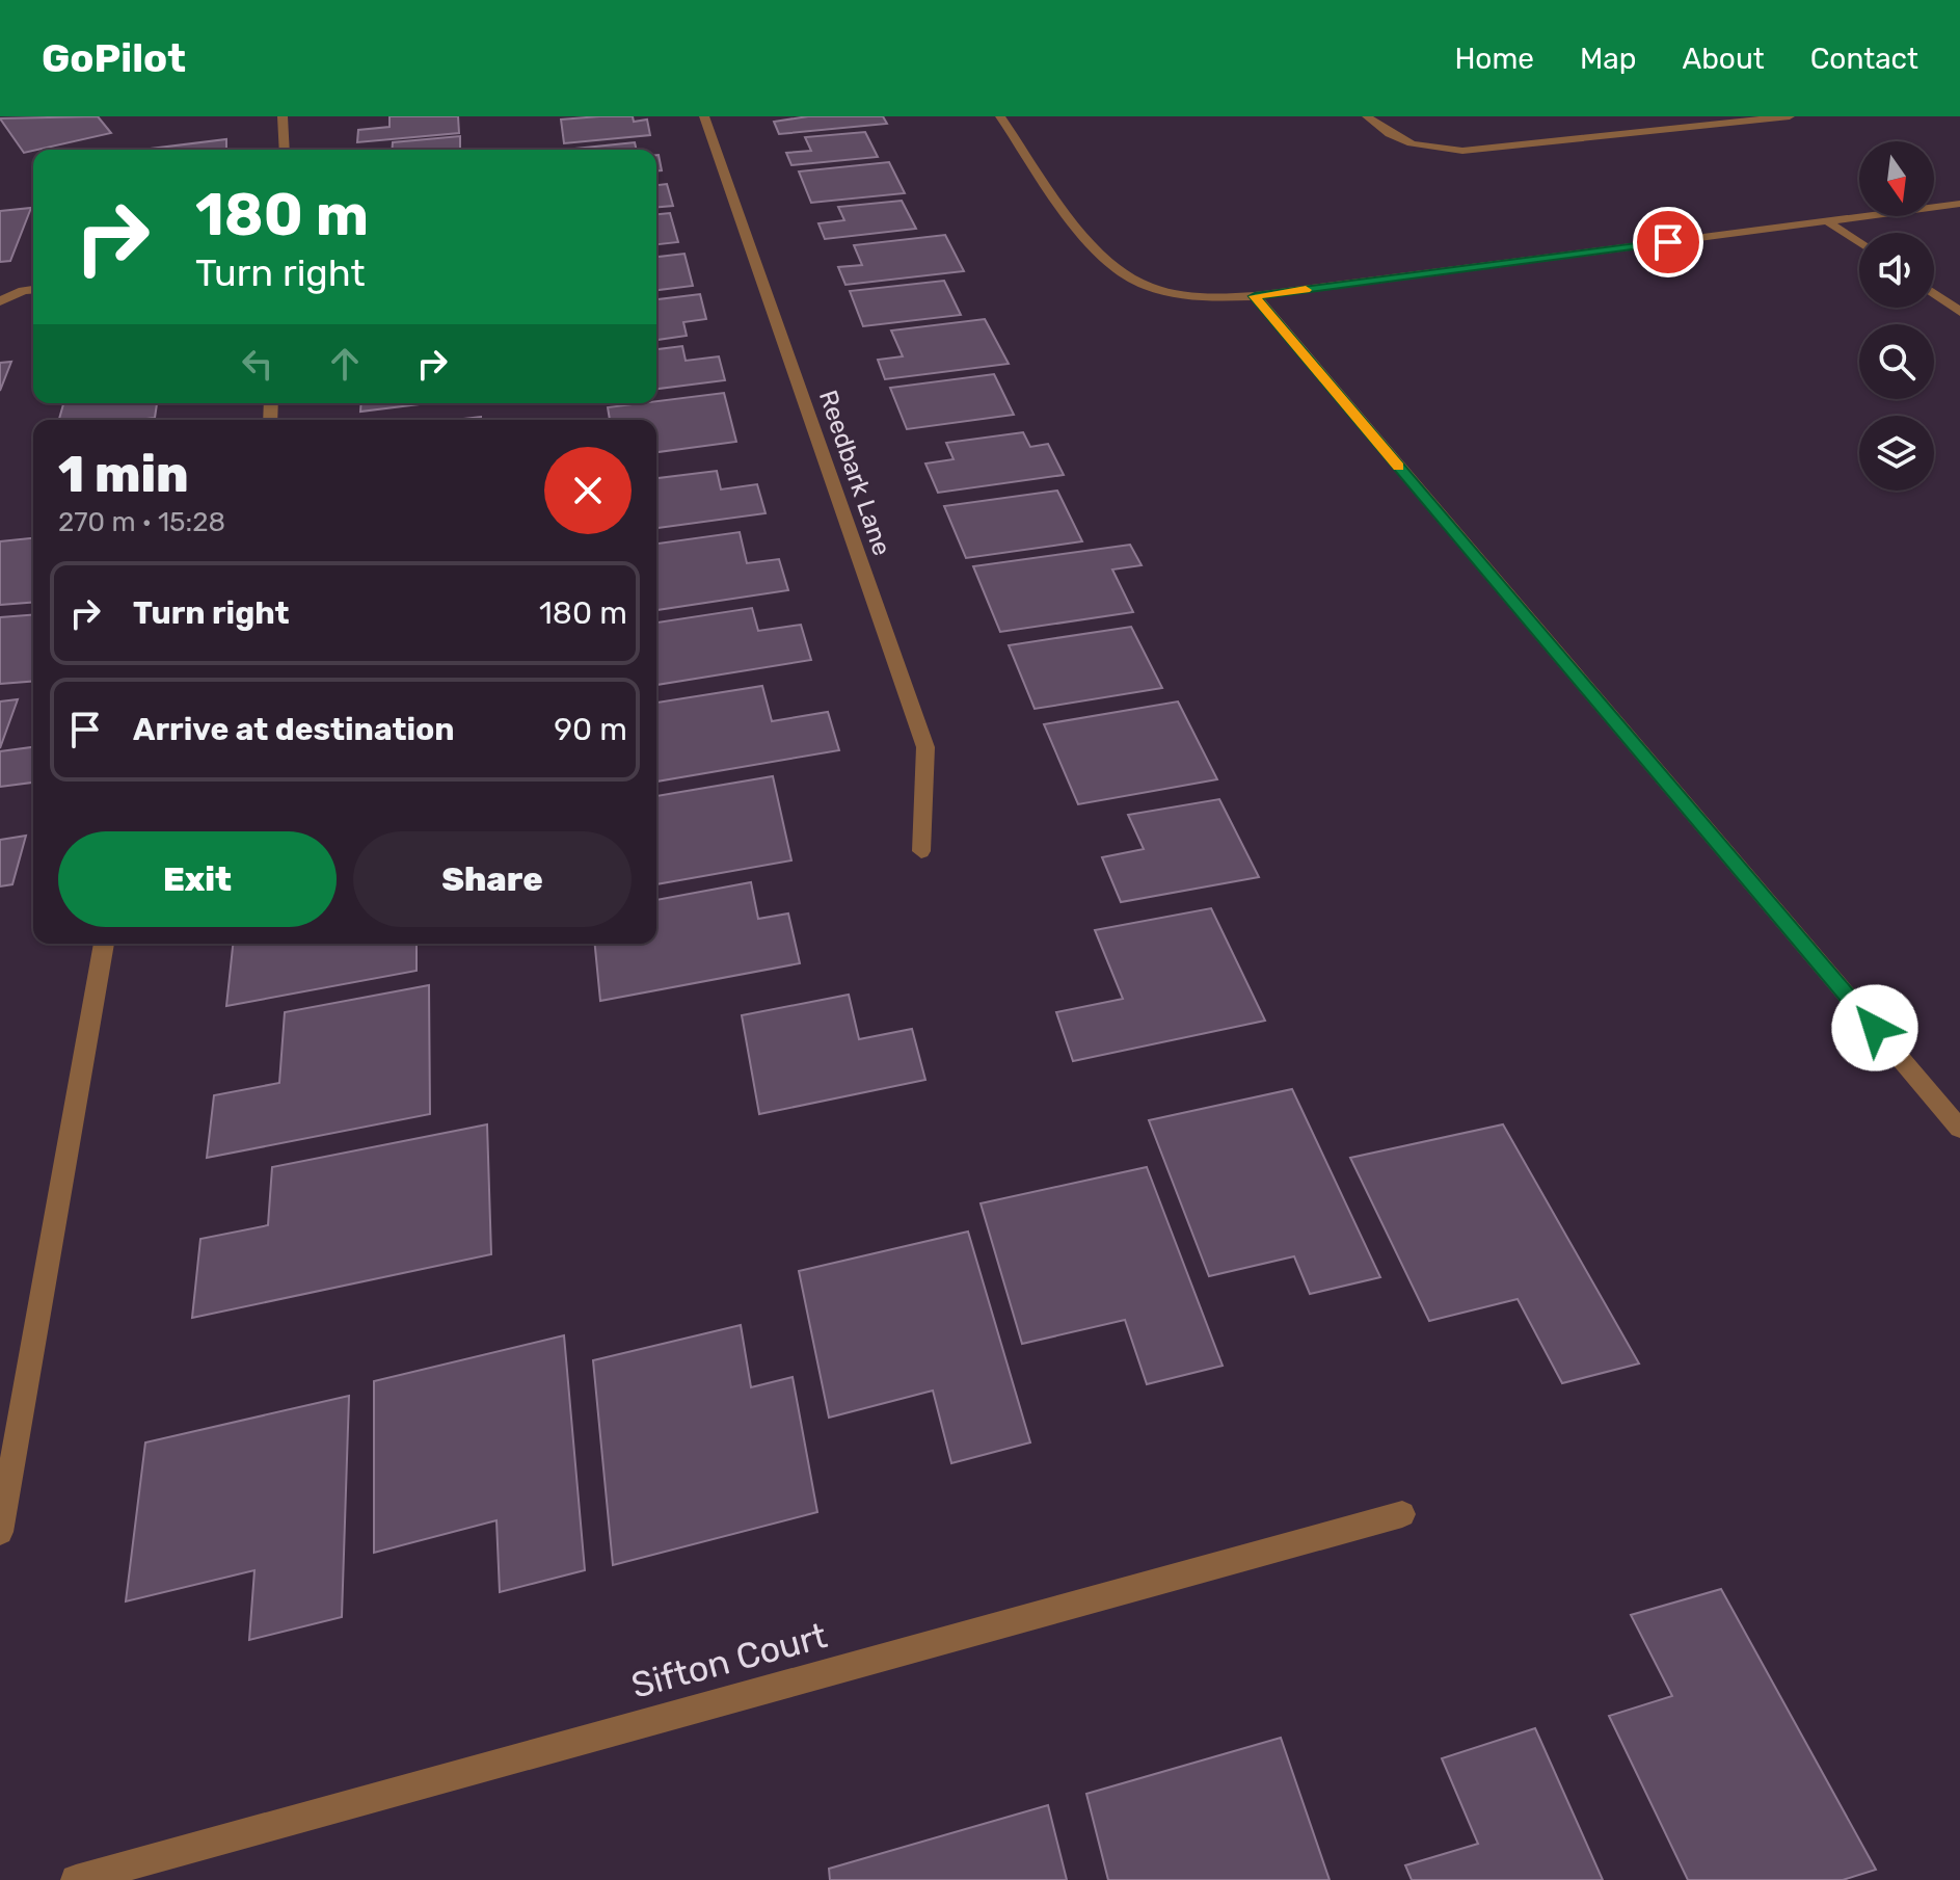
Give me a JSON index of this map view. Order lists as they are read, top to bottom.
{
  "streets": {
    "street": ["Reedbark Lane", "Sifton Court"]
  },
  "north": "bottom",
  "page": {
    "header": "GoPilot",
    "nav": [
      "Home",
      "Map",
      "About",
      "Contact"
    ],
    "turn": ["180 m", "Turn right"],
    "heading": ["1 min", "270 m · 15:28"],
    "list": [
      {
        "name": "Turn right",
        "value": "180 m"
      },
      {
        "name": "Arrive at destination",
        "value": "90 m"
      }
    ],
    "buttons": ["Exit", "Share"]
  }
}
